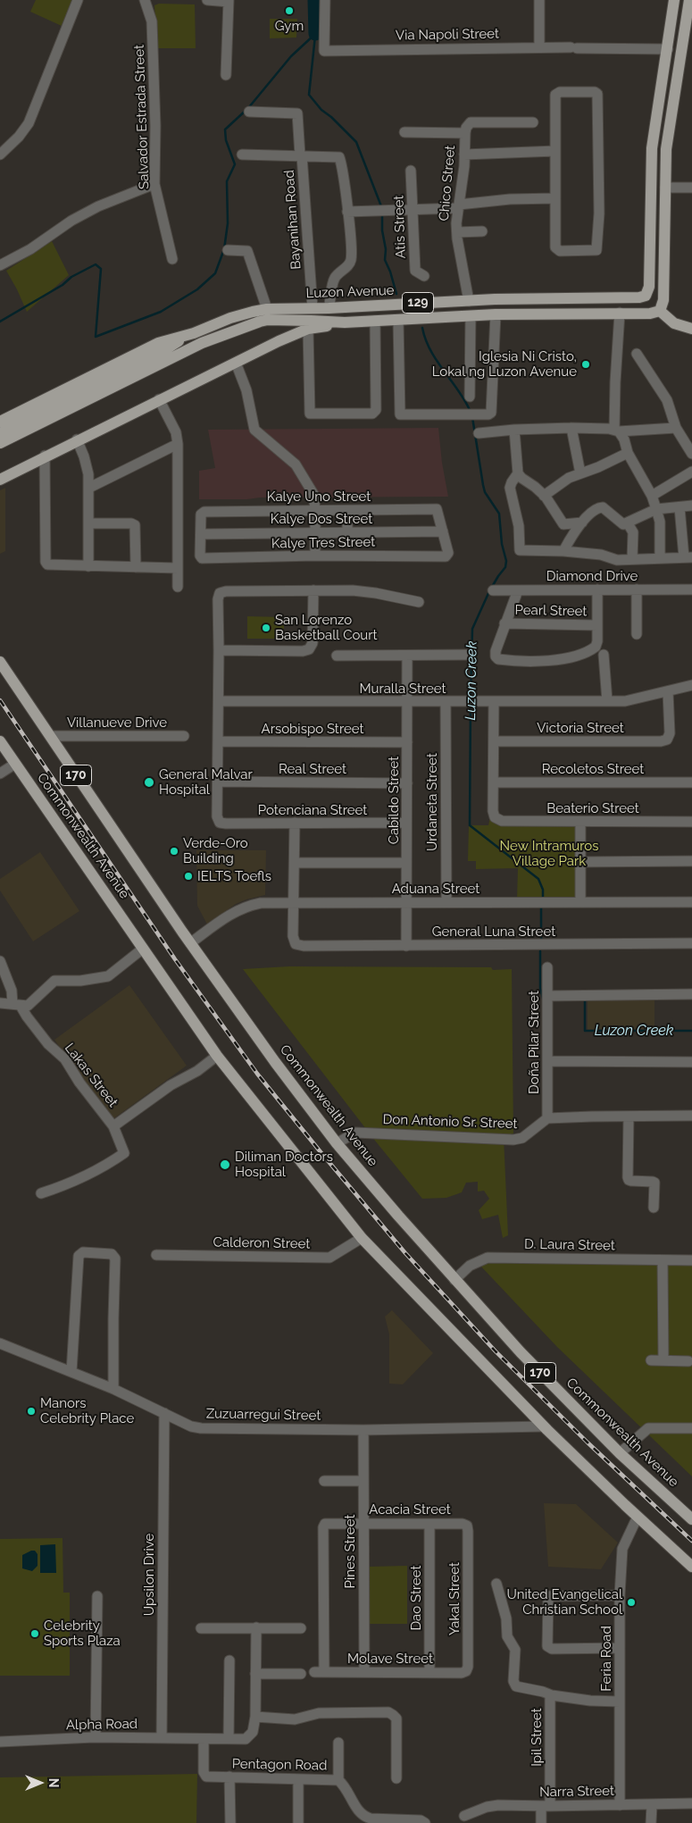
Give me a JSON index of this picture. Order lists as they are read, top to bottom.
{
  "streets": {
    "main road": [
      "Luzon Avenue",
      "129",
      "170",
      "Commonwealth Avenue"
    ],
    "street": [
      "Via Napoli Street",
      "Salvador Estrada Street",
      "Chico Street",
      "Bayanihan Road",
      "Atis Street",
      "Kalye Uno Street",
      "Kalye Dos Street",
      "Kalye Tres Street",
      "Diamond Drive",
      "Pearl Street",
      "Muralla Street",
      "Villanueve Drive",
      "Victoria Street",
      "Arsobispo Street",
      "Real Street",
      "Recoletos Street",
      "Cabildo Street",
      "Urdaneta Street",
      "Beaterio Street",
      "Potenciana Street",
      "Aduana Street",
      "General Luna Street",
      "Doña Pilar Street",
      "Lakas Street",
      "Don Antonio Sr. Street",
      "Calderon Street",
      "D. Laura Street",
      "Zuzuarregui Street",
      "Acacia Street",
      "Pines Street",
      "Upsilon Drive",
      "Dao Street",
      "Yakal Street",
      "Molave Street",
      "Feria Road",
      "Alpha Road",
      "Ipil Street",
      "Pentagon Road",
      "Narra Street"
    ]
  },
  "crossings": [
    ["Via Napoli Street", "Luzon Avenue"],
    ["Via Napoli Street", "129"],
    ["Chico Street", "Luzon Avenue"],
    ["Bayanihan Road", "Luzon Avenue"],
    ["Luzon Avenue", "129"],
    ["Kalye Uno Street", "Kalye Dos Street"],
    ["Kalye Uno Street", "Kalye Tres Street"],
    ["Kalye Dos Street", "Kalye Tres Street"],
    ["Muralla Street", "Victoria Street"],
    ["Muralla Street", "Cabildo Street"],
    ["Muralla Street", "Urdaneta Street"],
    ["Villanueve Drive", "Commonwealth Avenue"],
    ["Arsobispo Street", "Cabildo Street"],
    ["Real Street", "Cabildo Street"],
    ["Real Street", "Potenciana Street"],
    ["Recoletos Street", "Beaterio Street"],
    ["Cabildo Street", "Potenciana Street"],
    ["Cabildo Street", "Aduana Street"],
    ["Cabildo Street", "General Luna Street"],
    ["Urdaneta Street", "Aduana Street"],
    ["Commonwealth Avenue", "Aduana Street"],
    ["Commonwealth Avenue", "Lakas Street"],
    ["Commonwealth Avenue", "Don Antonio Sr. Street"],
    ["Commonwealth Avenue", "Calderon Street"],
    ["Commonwealth Avenue", "D. Laura Street"],
    ["Commonwealth Avenue", "Zuzuarregui Street"],
    ["Commonwealth Avenue", "Feria Road"],
    ["Aduana Street", "General Luna Street"],
    ["Doña Pilar Street", "Don Antonio Sr. Street"],
    ["Zuzuarregui Street", "Pines Street"],
    ["Zuzuarregui Street", "Upsilon Drive"],
    ["Acacia Street", "Pines Street"],
    ["Acacia Street", "Dao Street"],
    ["Acacia Street", "Yakal Street"],
    ["Acacia Street", "Molave Street"],
    ["Pines Street", "Molave Street"],
    ["Upsilon Drive", "Alpha Road"],
    ["Dao Street", "Molave Street"],
    ["Yakal Street", "Molave Street"],
    ["Feria Road", "Narra Street"],
    ["Alpha Road", "Pentagon Road"],
    ["Ipil Street", "Narra Street"]
  ],
  "water": ["Luzon Creek"],
  "parks": ["New Intramuros Village Park"],
  "places": [
    "Gym",
    "Iglesia Ni Cristo, Lokal ng Luzon Avenue",
    "San Lorenzo Basketball Court",
    "General Malvar Hospital",
    "Verde-Oro Building",
    "IELTS Toefls",
    "Diliman Doctors Hospital",
    "Manors Celebrity Place",
    "United Evangelical Christian School",
    "Celebrity Sports Plaza"
  ],
  "north": "right"
}
